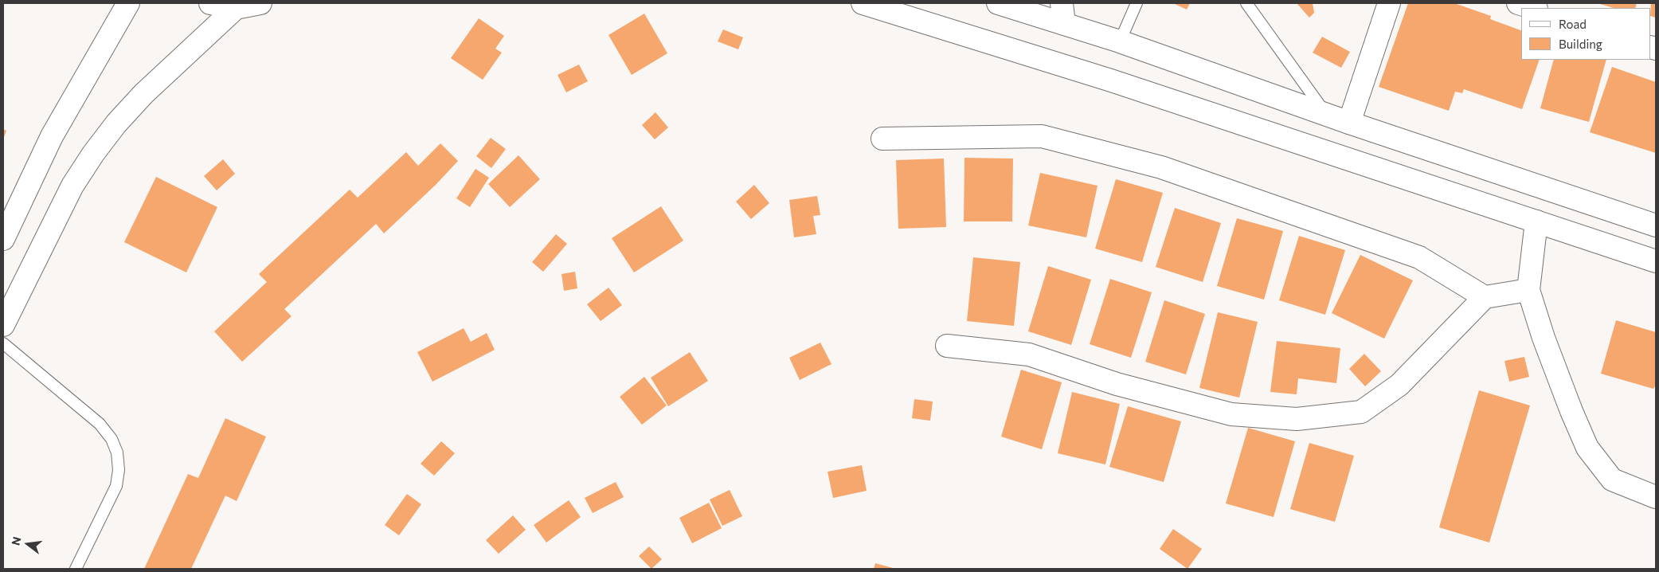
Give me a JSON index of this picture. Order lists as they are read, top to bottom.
{
  "legend": ["Road", "Building"],
  "north": "left"
}
